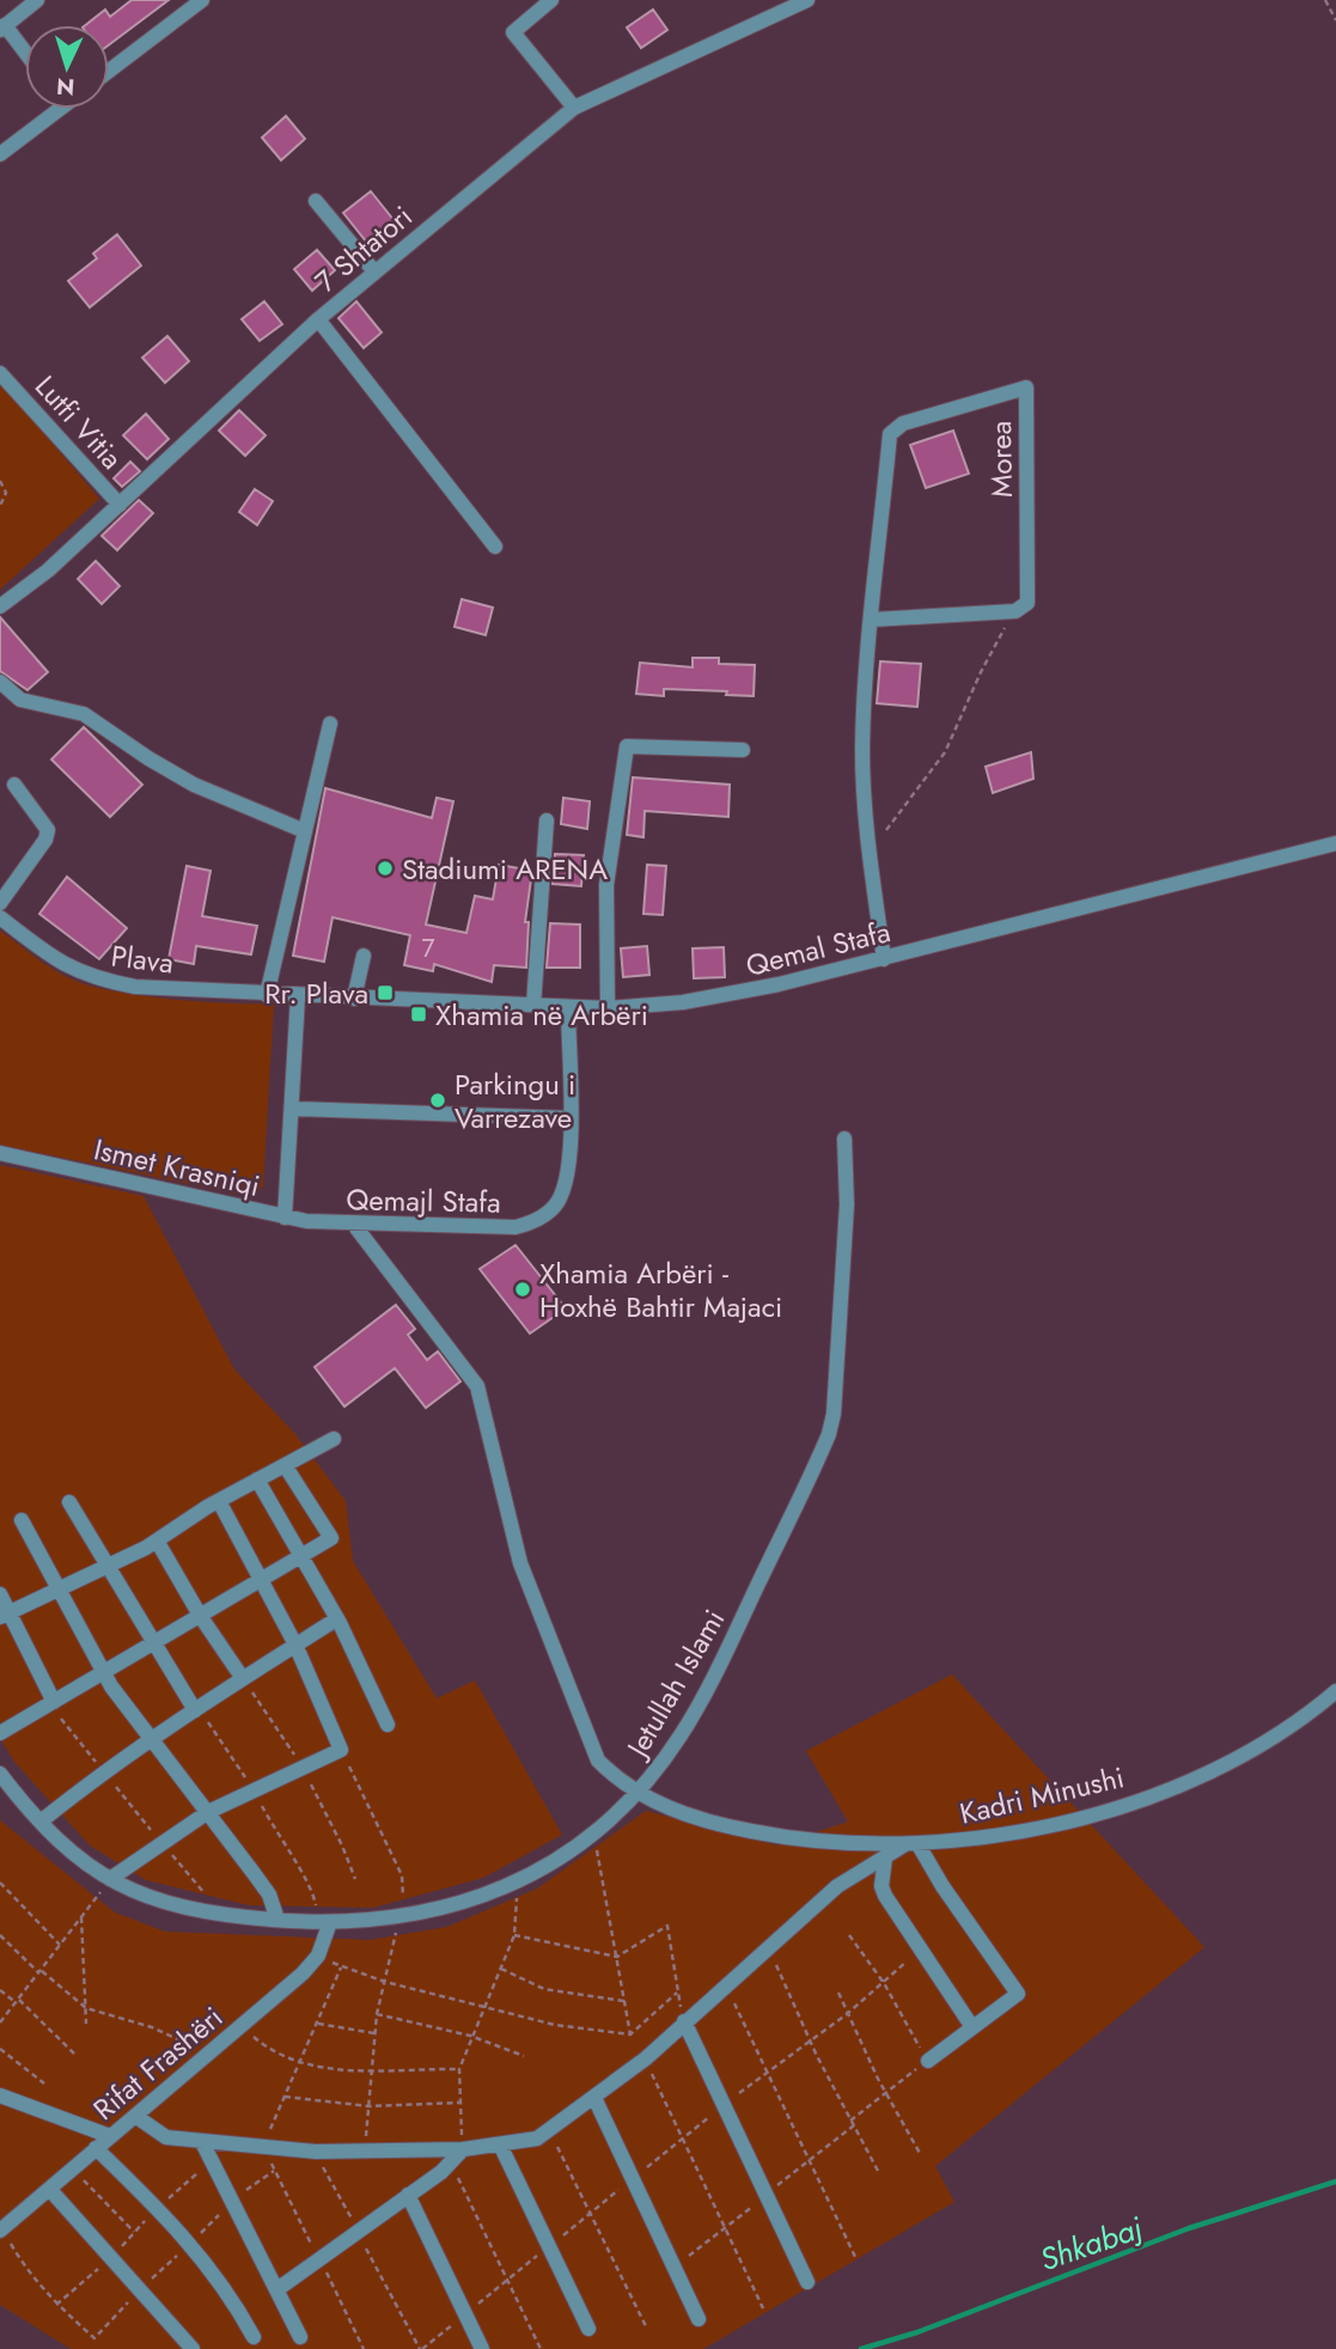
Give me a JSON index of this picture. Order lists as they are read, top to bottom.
{
  "streets": {
    "street": [
      "7 Shtatori",
      "Lutfi Vitia",
      "Morea",
      "Qemal Stafa",
      "Plava",
      "Ismet Krasniqi",
      "Qemajl Stafa",
      "Jetullah Islami",
      "Kadri Minushi",
      "Rifat Frashëri"
    ]
  },
  "crossings": [
    ["7 Shtatori", "Lutfi Vitia"],
    ["Morea", "Qemal Stafa"],
    ["Qemal Stafa", "Plava"],
    ["Qemal Stafa", "Ismet Krasniqi"],
    ["Qemal Stafa", "Qemajl Stafa"],
    ["Plava", "Ismet Krasniqi"],
    ["Ismet Krasniqi", "Qemajl Stafa"],
    ["Qemajl Stafa", "Kadri Minushi"],
    ["Jetullah Islami", "Kadri Minushi"],
    ["Jetullah Islami", "Rifat Frashëri"]
  ],
  "water": ["Shkabaj"],
  "places": {
    "other": ["Stadiumi ARENA", "Parkingu i Varrezave", "Xhamia Arbëri - Hoxhë Bahtir Majaci"],
    "transit": ["Rr. Plava", "Xhamia në Arbëri"]
  },
  "house_numbers": ["7"],
  "north": "bottom"
}
